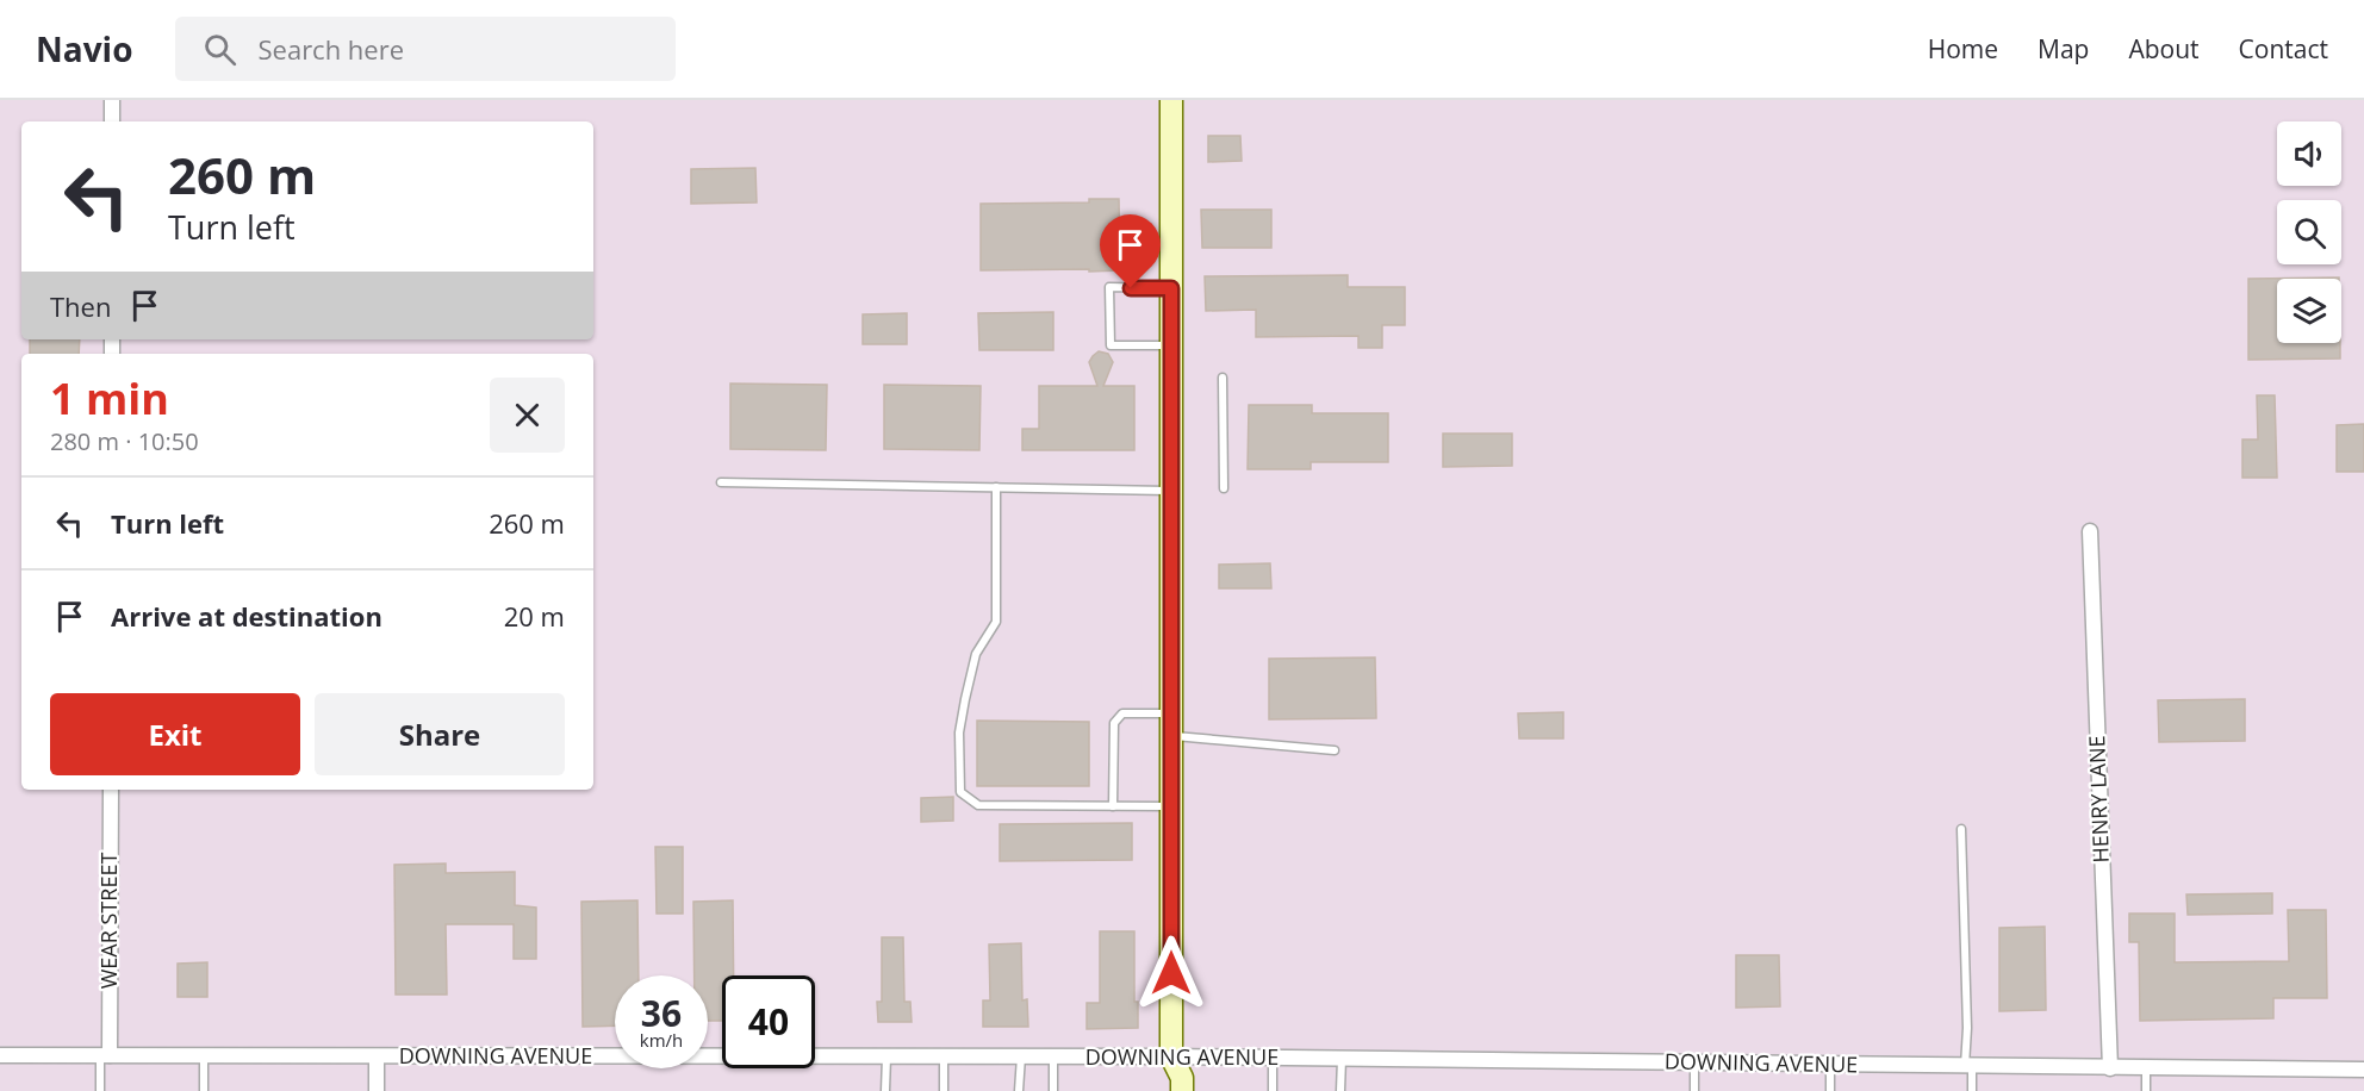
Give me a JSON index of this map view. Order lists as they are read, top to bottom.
{
  "streets": {
    "street": ["HENRY LANE", "WEAR STREET", "DOWNING AVENUE"]
  },
  "crossings": [
    ["HENRY LANE", "DOWNING AVENUE"],
    ["WEAR STREET", "DOWNING AVENUE"]
  ],
  "page": {
    "header": "Navio",
    "search": "Search here",
    "nav": [
      "Home",
      "Map",
      "About",
      "Contact"
    ],
    "turn": ["260 m", "Turn left"],
    "then": "Then",
    "heading": ["1 min", "280 m · 10:50"],
    "list": [
      {
        "name": "Turn left",
        "value": "260 m"
      },
      {
        "name": "Arrive at destination",
        "value": "20 m"
      }
    ],
    "buttons": ["Exit", "Share"],
    "speed": "36 km/h",
    "limit": "40"
  }
}
